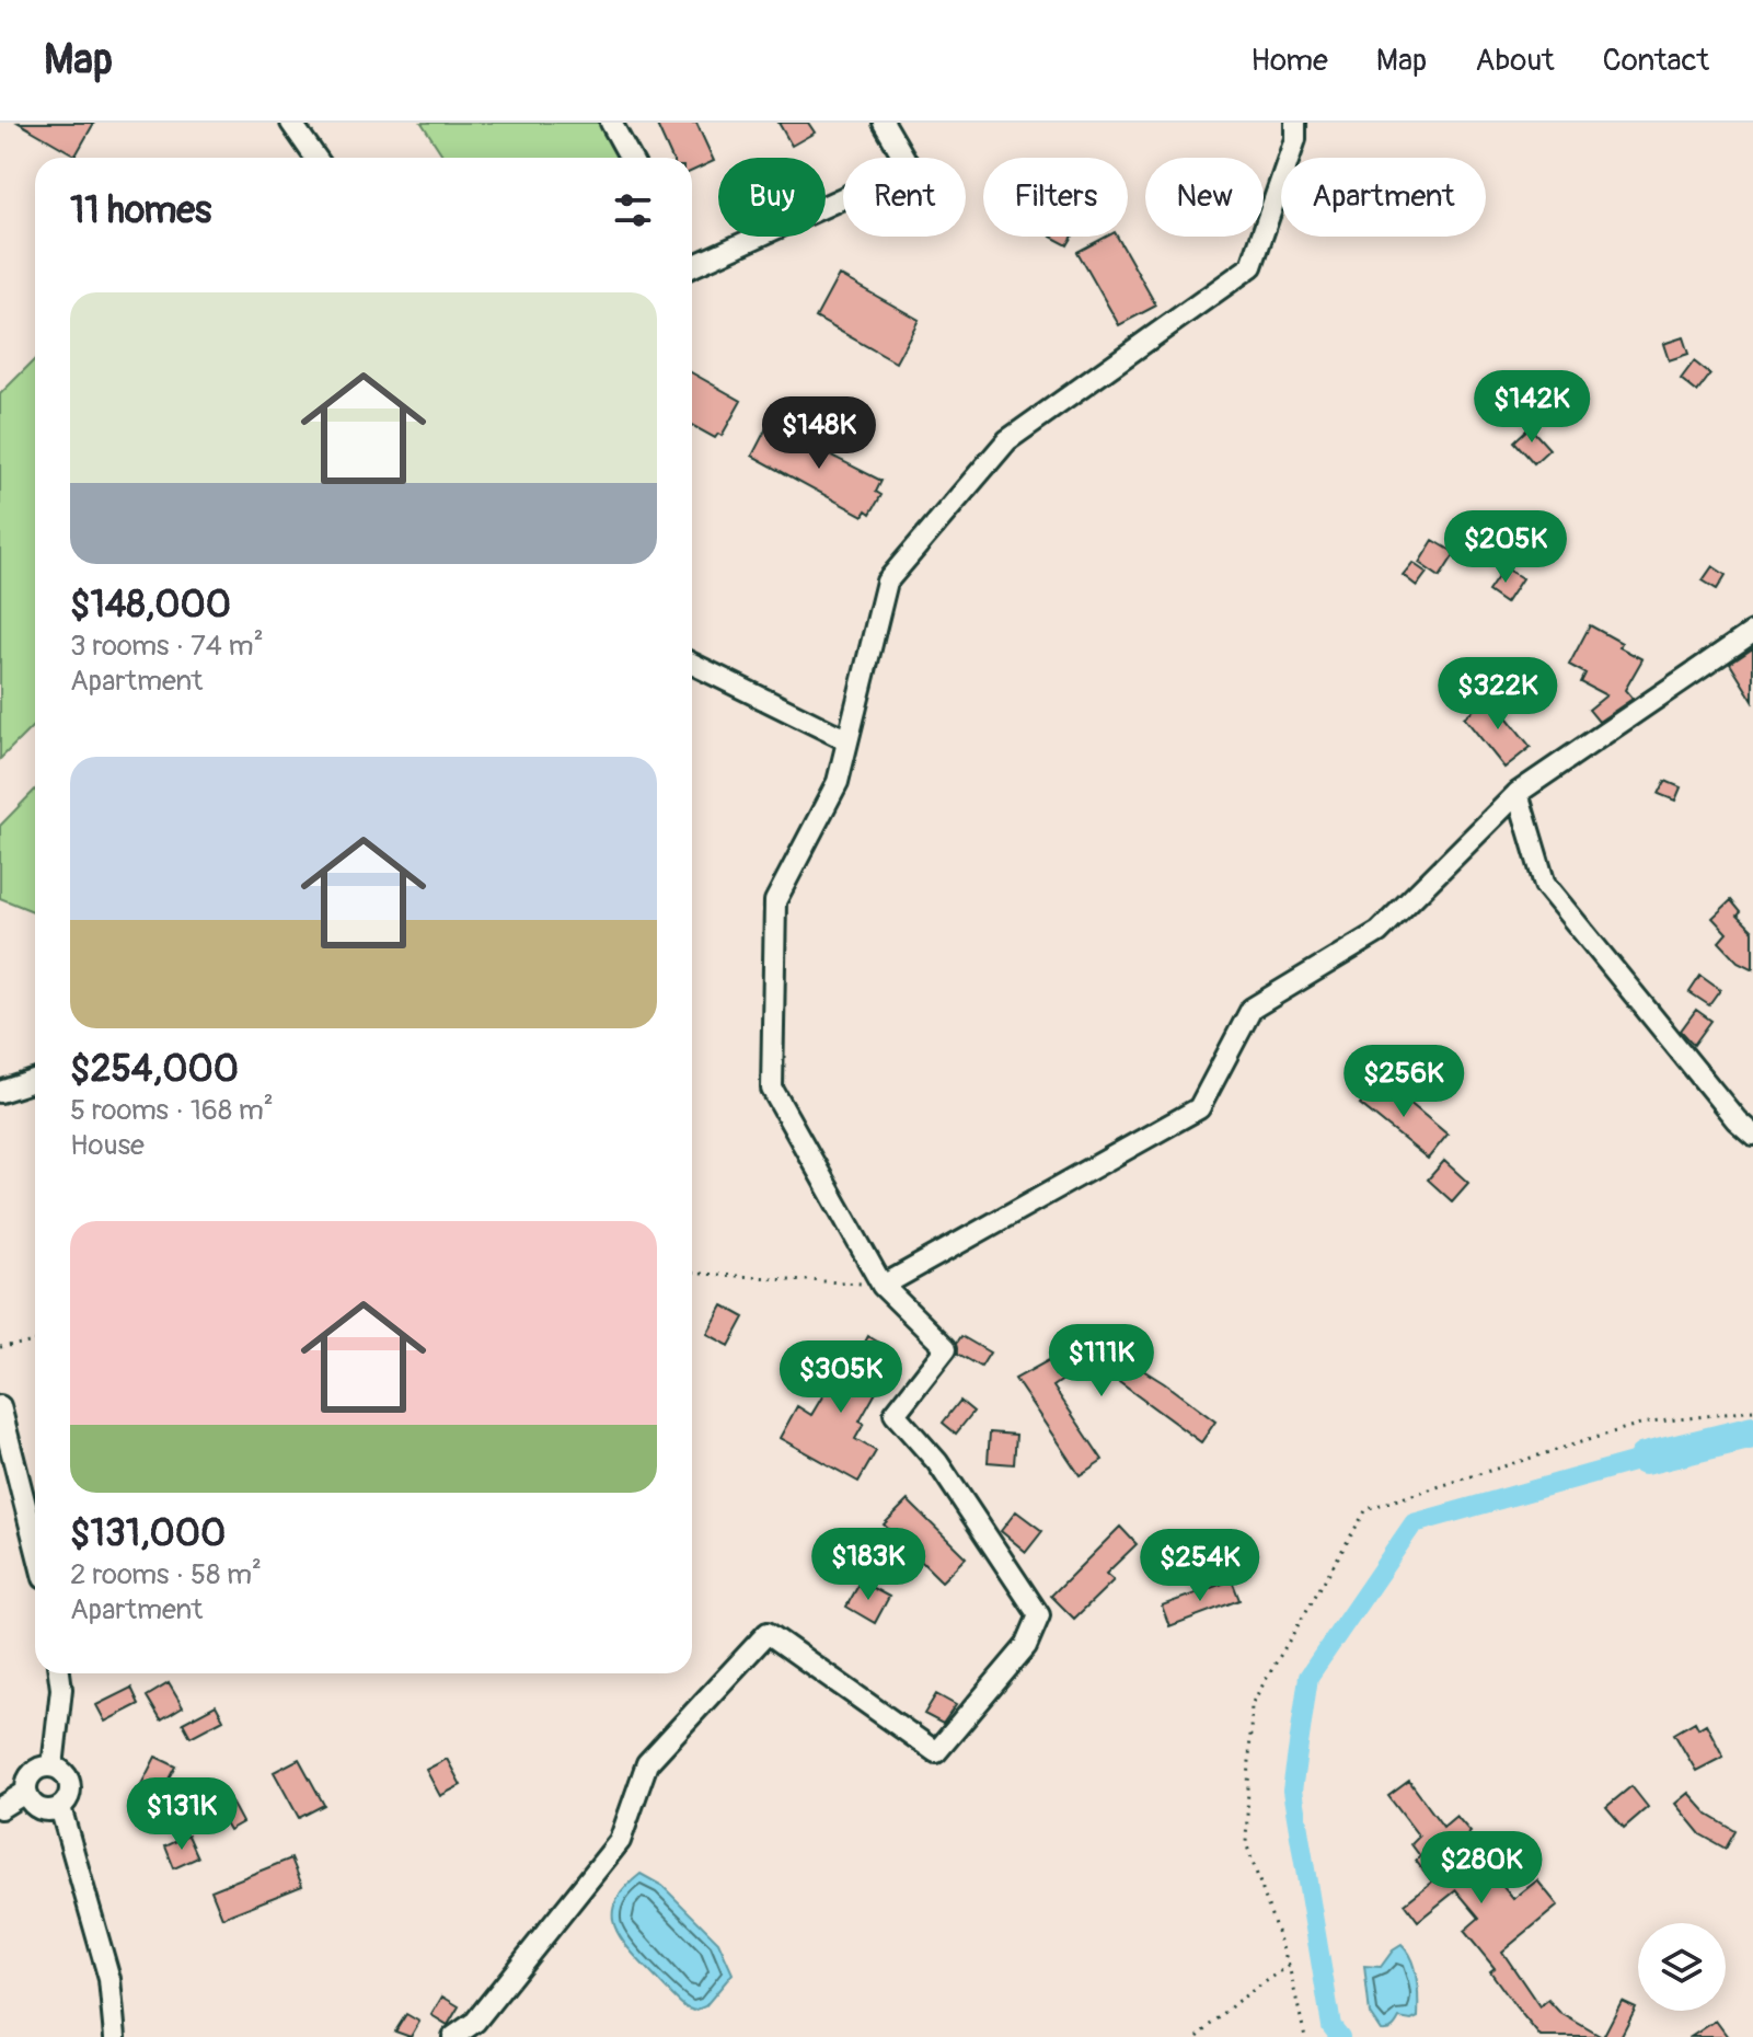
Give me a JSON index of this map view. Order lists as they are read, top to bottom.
{
  "page": {
    "header": "Map",
    "nav": [
      "Home",
      "Map",
      "About",
      "Contact"
    ],
    "chip": [
      "Buy",
      "Rent",
      "Filters",
      "New",
      "Apartment"
    ],
    "heading": "11 homes",
    "list": [
      {
        "name": "$148,000",
        "note": "3 rooms · 74 m² · Apartment"
      },
      {
        "name": "$254,000",
        "note": "5 rooms · 168 m² · House"
      },
      {
        "name": "$131,000",
        "note": "2 rooms · 58 m² · Apartment"
      }
    ],
    "price": [
      "$142K",
      "$148K",
      "$205K",
      "$322K",
      "$256K",
      "$111K",
      "$305K",
      "$183K",
      "$254K",
      "$131K",
      "$280K"
    ]
  }
}
